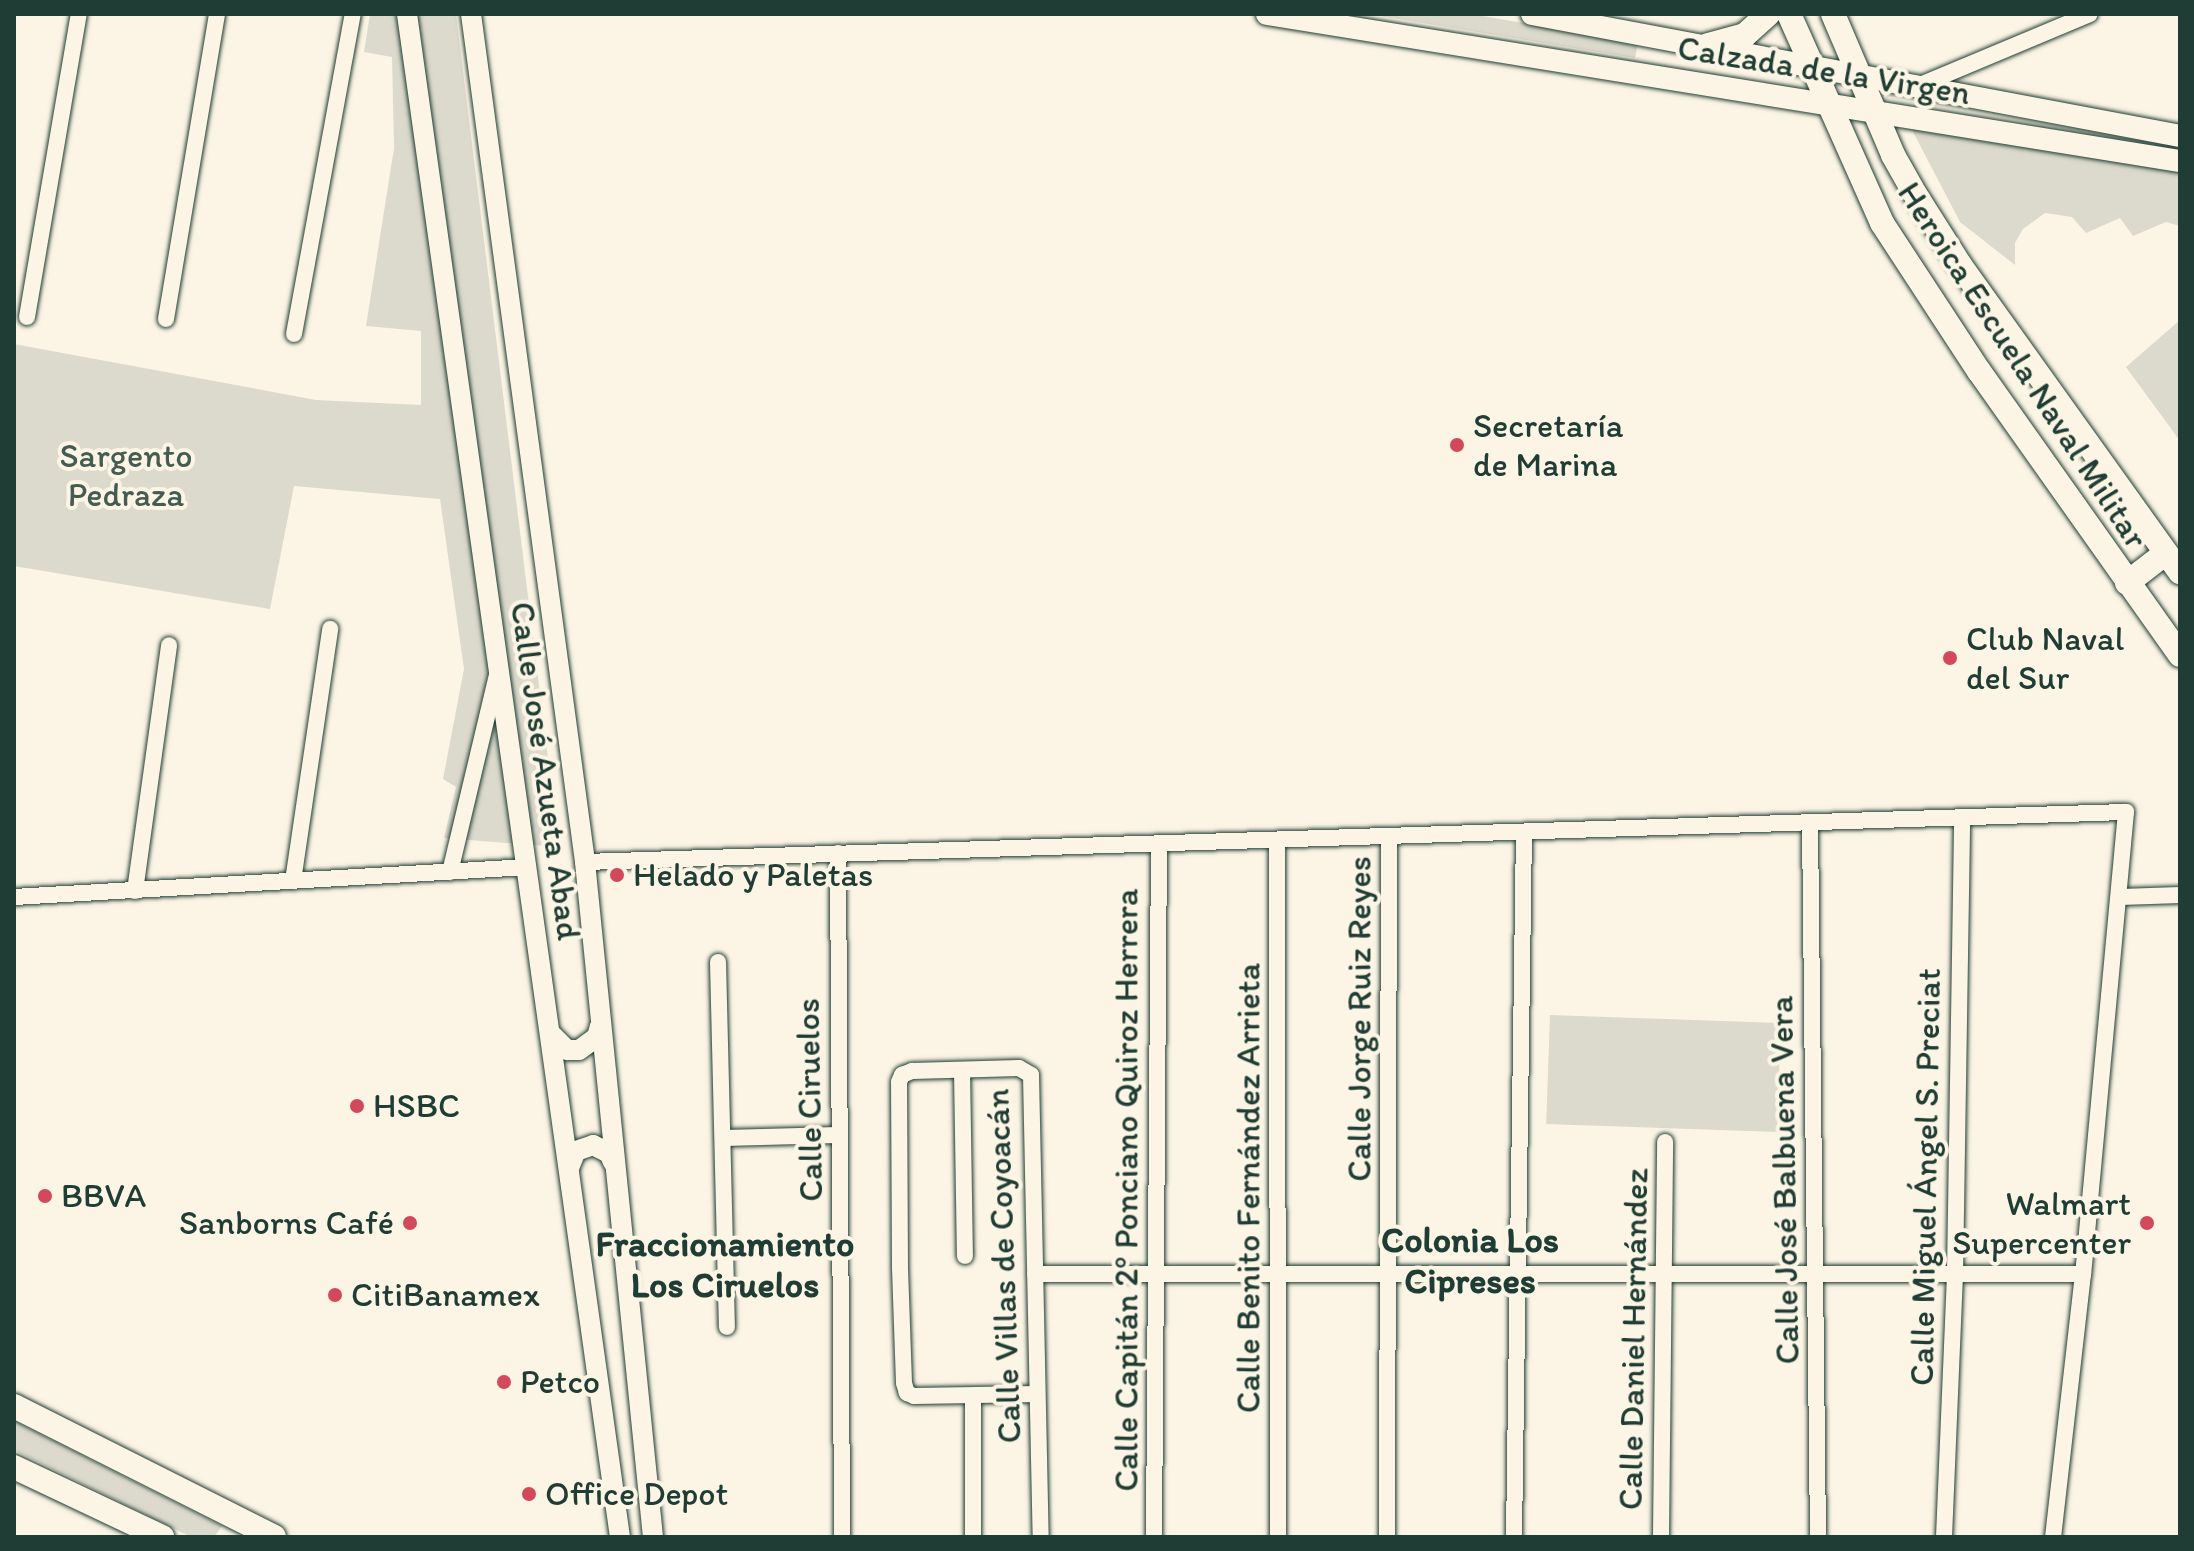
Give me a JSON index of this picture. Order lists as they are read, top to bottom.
{
  "streets": {
    "main road": ["Calzada de la Virgen", "Heroica Escuela Naval Militar"],
    "street": [
      "Calle José Azueta Abad",
      "Calle Jorge Ruiz Reyes",
      "Calle Ciruelos",
      "Calle Miguel Ángel S. Preciat",
      "Calle José Balbuena Vera",
      "Calle Benito Fernández Arrieta",
      "Calle Capitán 2º Ponciano Quiroz Herrera",
      "Calle Villas de Coyoacán",
      "Calle Daniel Hernández"
    ]
  },
  "crossings": [
    ["Calzada de la Virgen", "Heroica Escuela Naval Militar"]
  ],
  "districts": ["Colonia Los Cipreses", "Fraccionamiento Los Ciruelos"],
  "parks": ["Sargento Pedraza"],
  "places": [
    "Secretaría de Marina",
    "Club Naval del Sur",
    "Helado y Paletas",
    "HSBC",
    "BBVA",
    "Sanborns Café",
    "Walmart Supercenter",
    "CitiBanamex",
    "Petco",
    "Office Depot"
  ]
}
